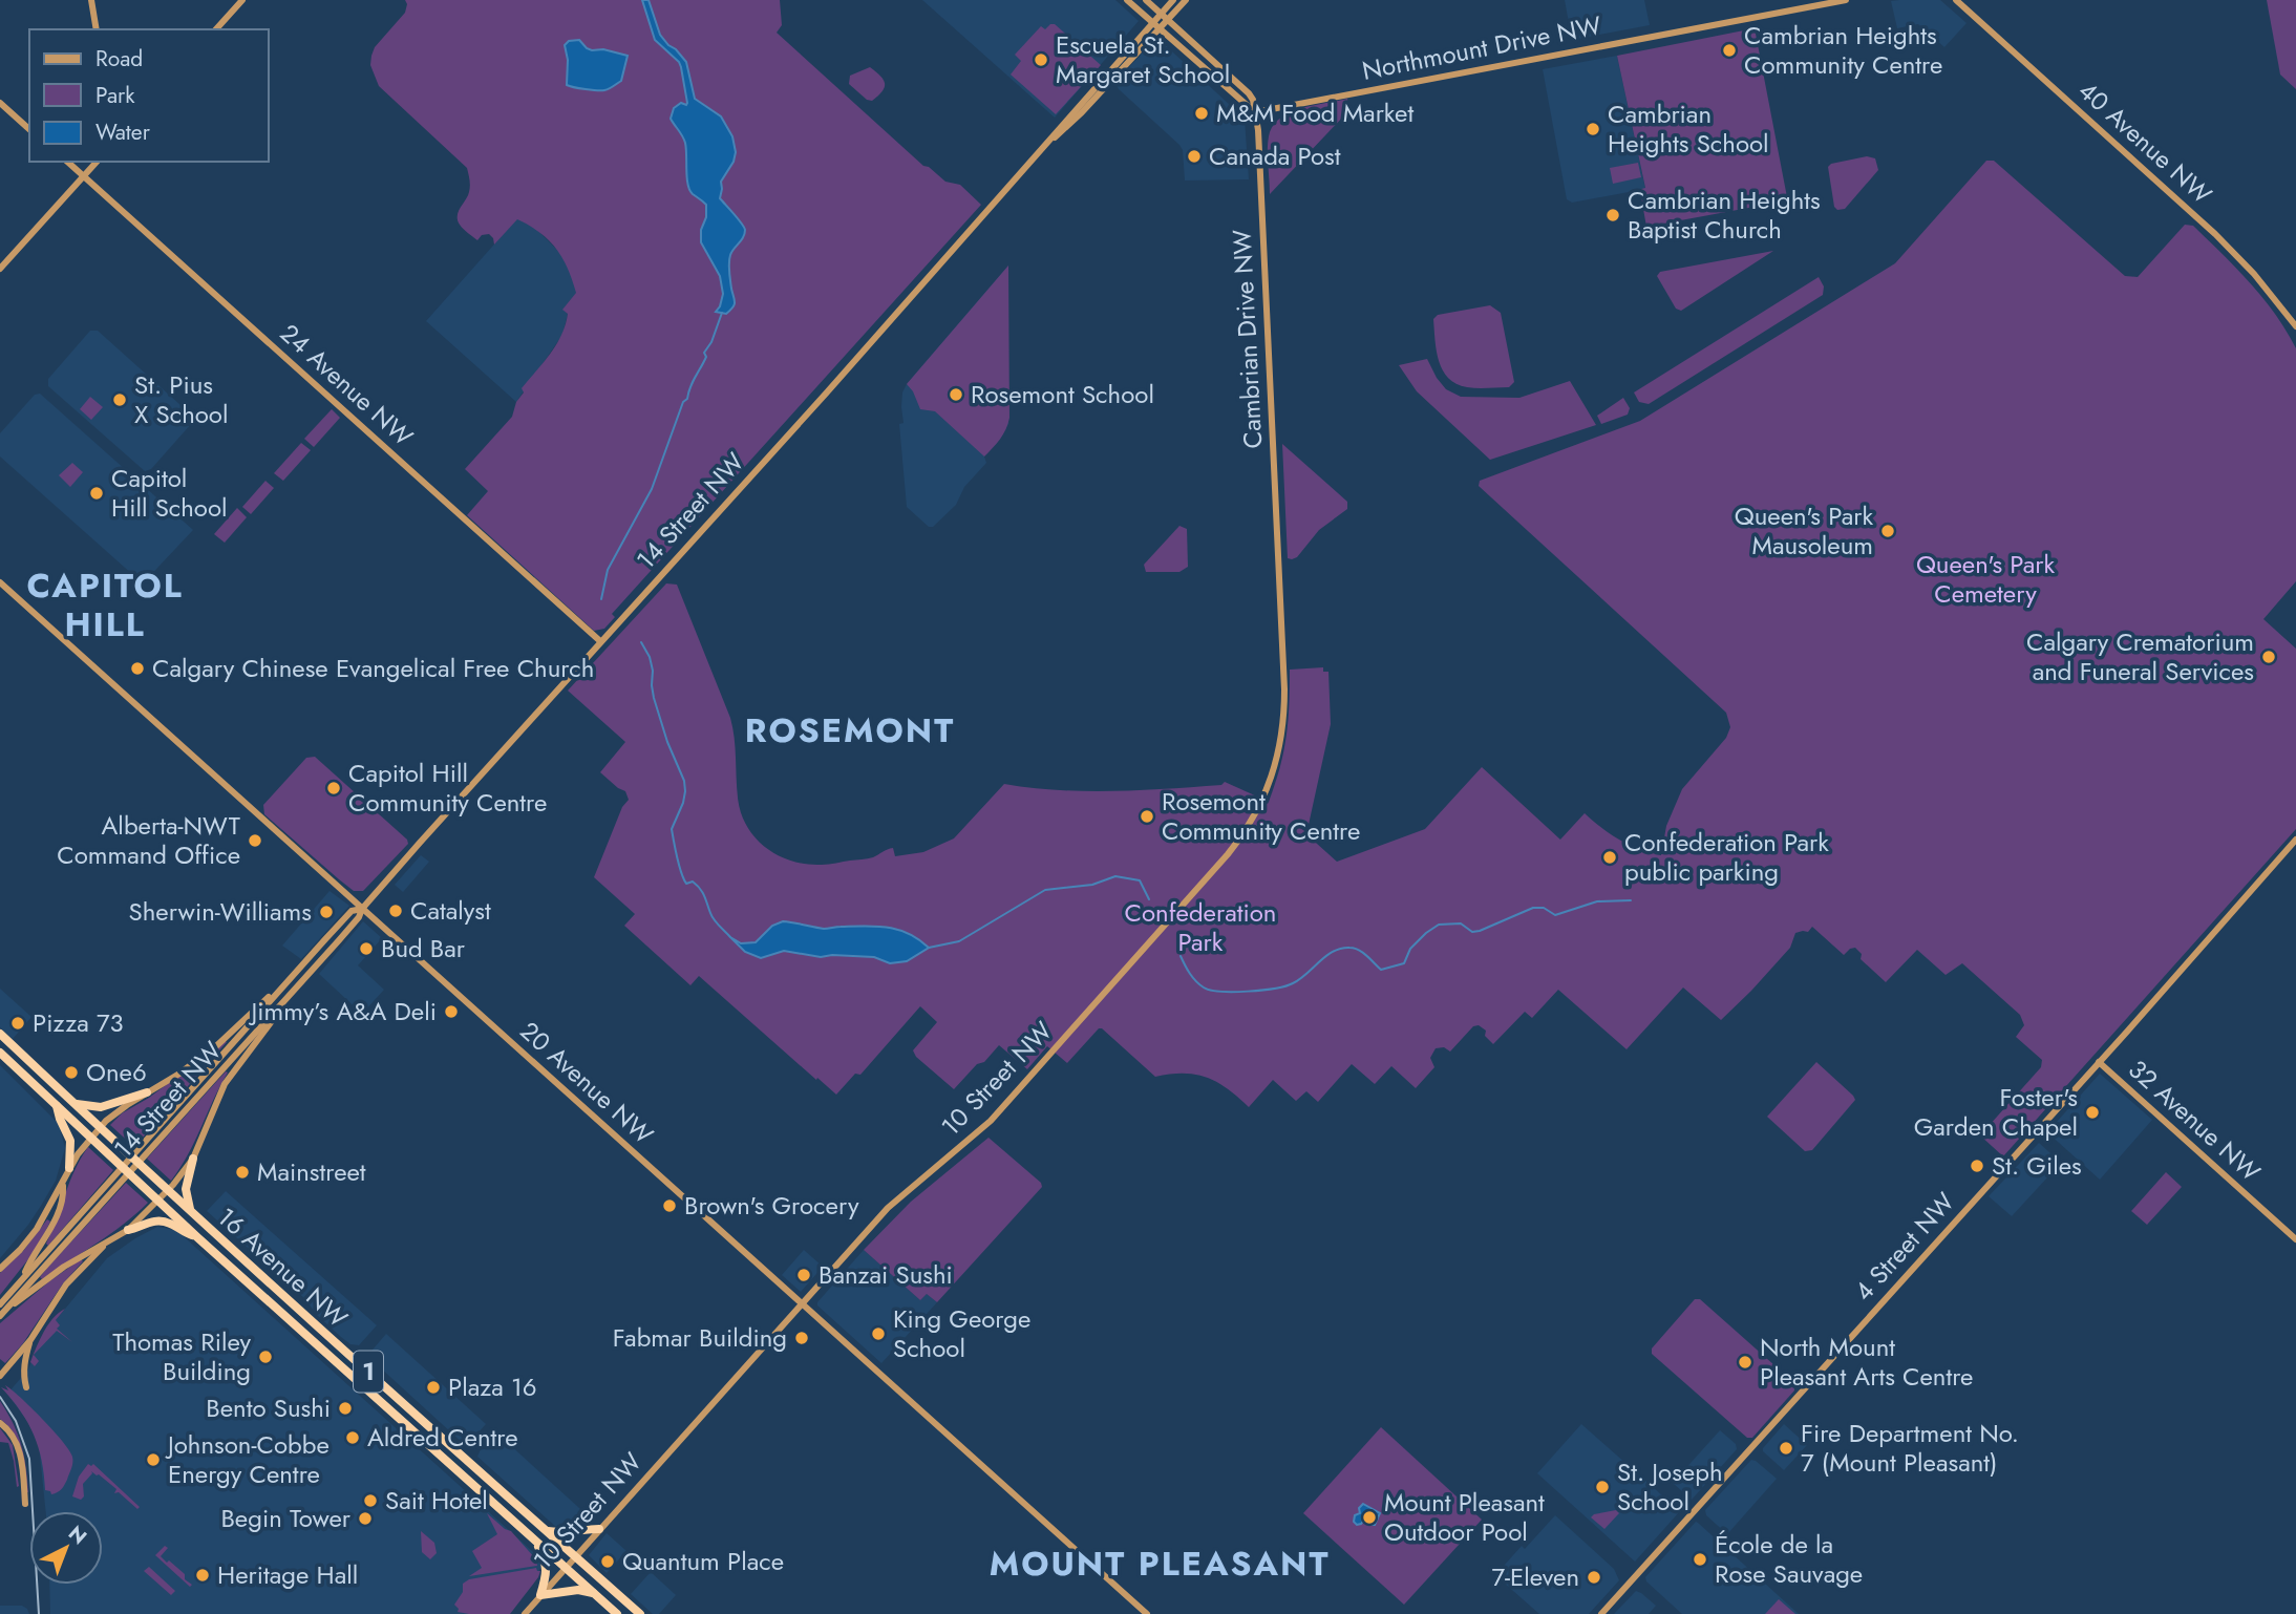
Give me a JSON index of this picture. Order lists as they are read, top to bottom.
{
  "streets": {
    "highway": ["16 Avenue NW", "1"],
    "street": [
      "Northmount Drive NW",
      "40 Avenue NW",
      "Cambrian Drive NW",
      "24 Avenue NW",
      "14 Street NW",
      "10 Street NW",
      "20 Avenue NW",
      "32 Avenue NW",
      "4 Street NW"
    ]
  },
  "crossings": [
    ["Northmount Drive NW", "Cambrian Drive NW"],
    ["Cambrian Drive NW", "10 Street NW"],
    ["24 Avenue NW", "14 Street NW"],
    ["14 Street NW", "20 Avenue NW"],
    ["10 Street NW", "20 Avenue NW"],
    ["10 Street NW", "16 Avenue NW"],
    ["32 Avenue NW", "4 Street NW"]
  ],
  "districts": ["CAPITOL HILL", "ROSEMONT", "MOUNT PLEASANT"],
  "parks": ["Queen's Park Cemetery", "Confederation Park"],
  "places": [
    "Cambrian Heights Community Centre",
    "Escuela St. Margaret School",
    "M&M Food Market",
    "Cambrian Heights School",
    "Canada Post",
    "Cambrian Heights Baptist Church",
    "Rosemont School",
    "St. Pius X School",
    "Capitol Hill School",
    "Queen's Park Mausoleum",
    "Calgary Crematorium and Funeral Services",
    "Calgary Chinese Evangelical Free Church",
    "Capitol Hill Community Centre",
    "Rosemont Community Centre",
    "Alberta-NWT Command Office",
    "Confederation Park public parking",
    "Catalyst",
    "Sherwin-Williams",
    "Bud Bar",
    "Jimmy’s A&A Deli",
    "Pizza 73",
    "One6",
    "Foster's Garden Chapel",
    "St. Giles",
    "Mainstreet",
    "Brown's Grocery",
    "Banzai Sushi",
    "King George School",
    "Fabmar Building",
    "Thomas Riley Building",
    "North Mount Pleasant Arts Centre",
    "Plaza 16",
    "Bento Sushi",
    "Aldred Centre",
    "Fire Department No. 7 (Mount Pleasant)",
    "Johnson-Cobbe Energy Centre",
    "St. Joseph School",
    "Sait Hotel",
    "Mount Pleasant Outdoor Pool",
    "Begin Tower",
    "École de la Rose Sauvage",
    "Quantum Place",
    "Heritage Hall",
    "7-Eleven"
  ],
  "legend": ["Road", "Park", "Water"],
  "north": "top right"
}
